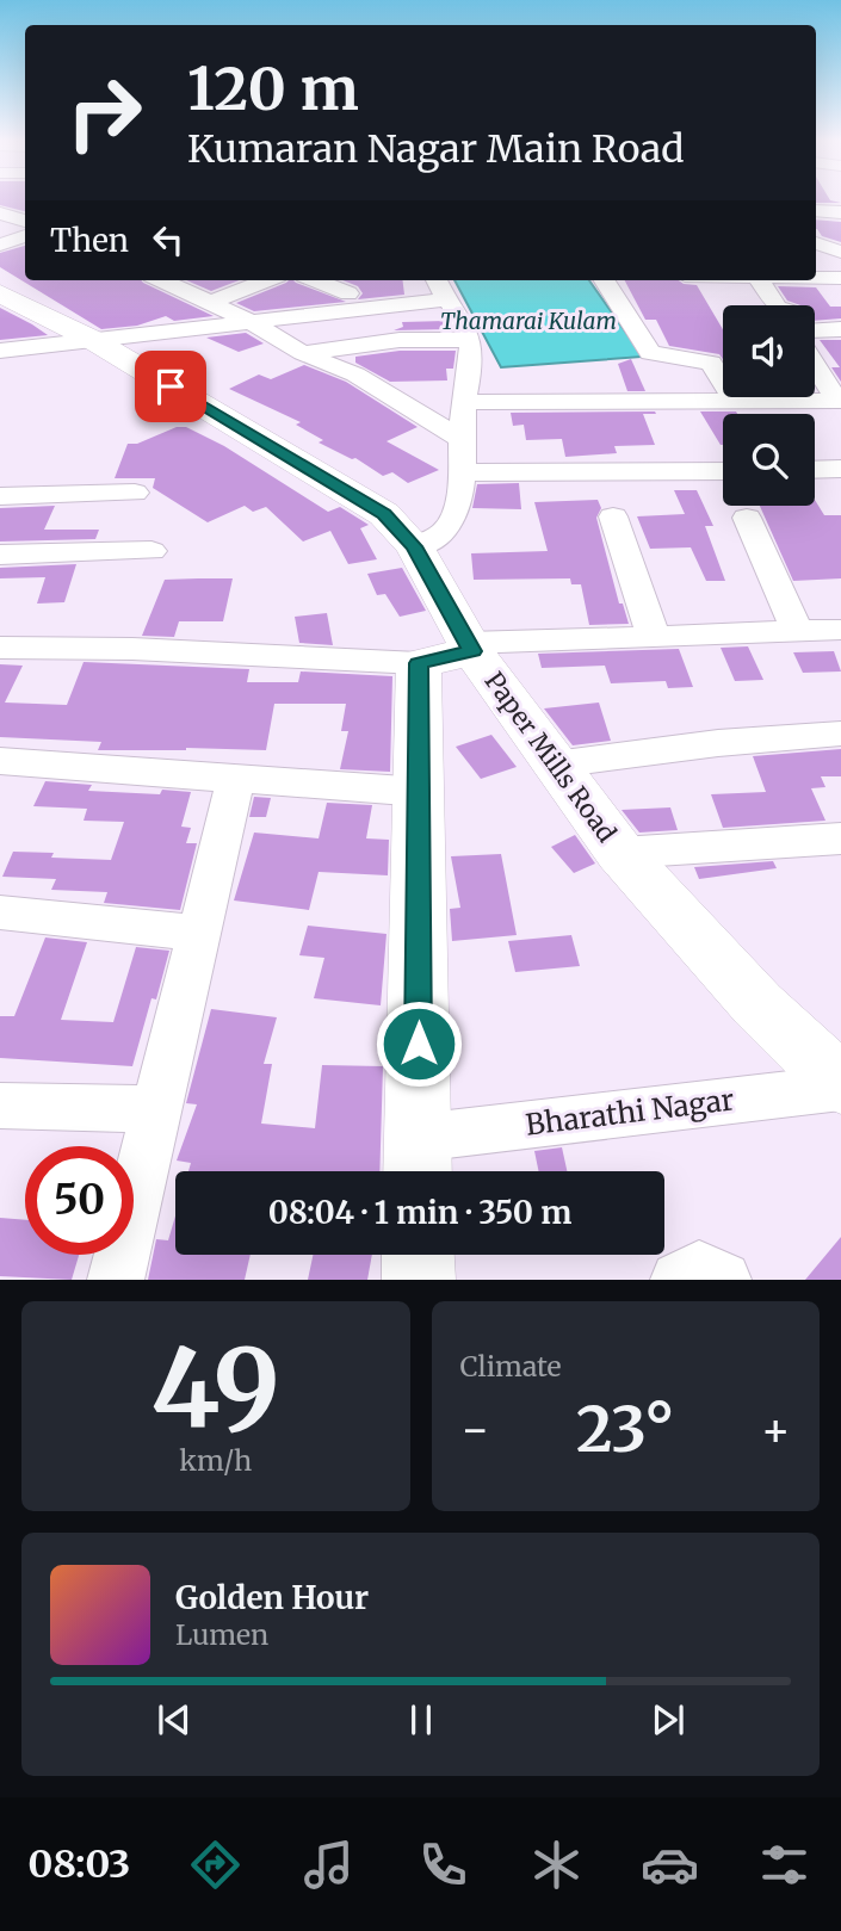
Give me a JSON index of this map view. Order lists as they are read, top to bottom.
{
  "streets": {
    "main road": ["Paper Mills Road"],
    "street": ["Bharathi Nagar"]
  },
  "crossings": [
    ["Paper Mills Road", "Bharathi Nagar"]
  ],
  "water": ["Thamarai Kulam"],
  "page": {
    "turn": ["120 m", "Kumaran Nagar Main Road"],
    "then": "Then",
    "limit": "50",
    "trip": "08:04 · 1 min · 350 m",
    "tile": [
      ["49", "km/h"],
      "Climate"
    ],
    "heat": ["−", "23°", "+"],
    "song": ["Golden Hour", "Lumen"],
    "tabs": "08:03"
  }
}
